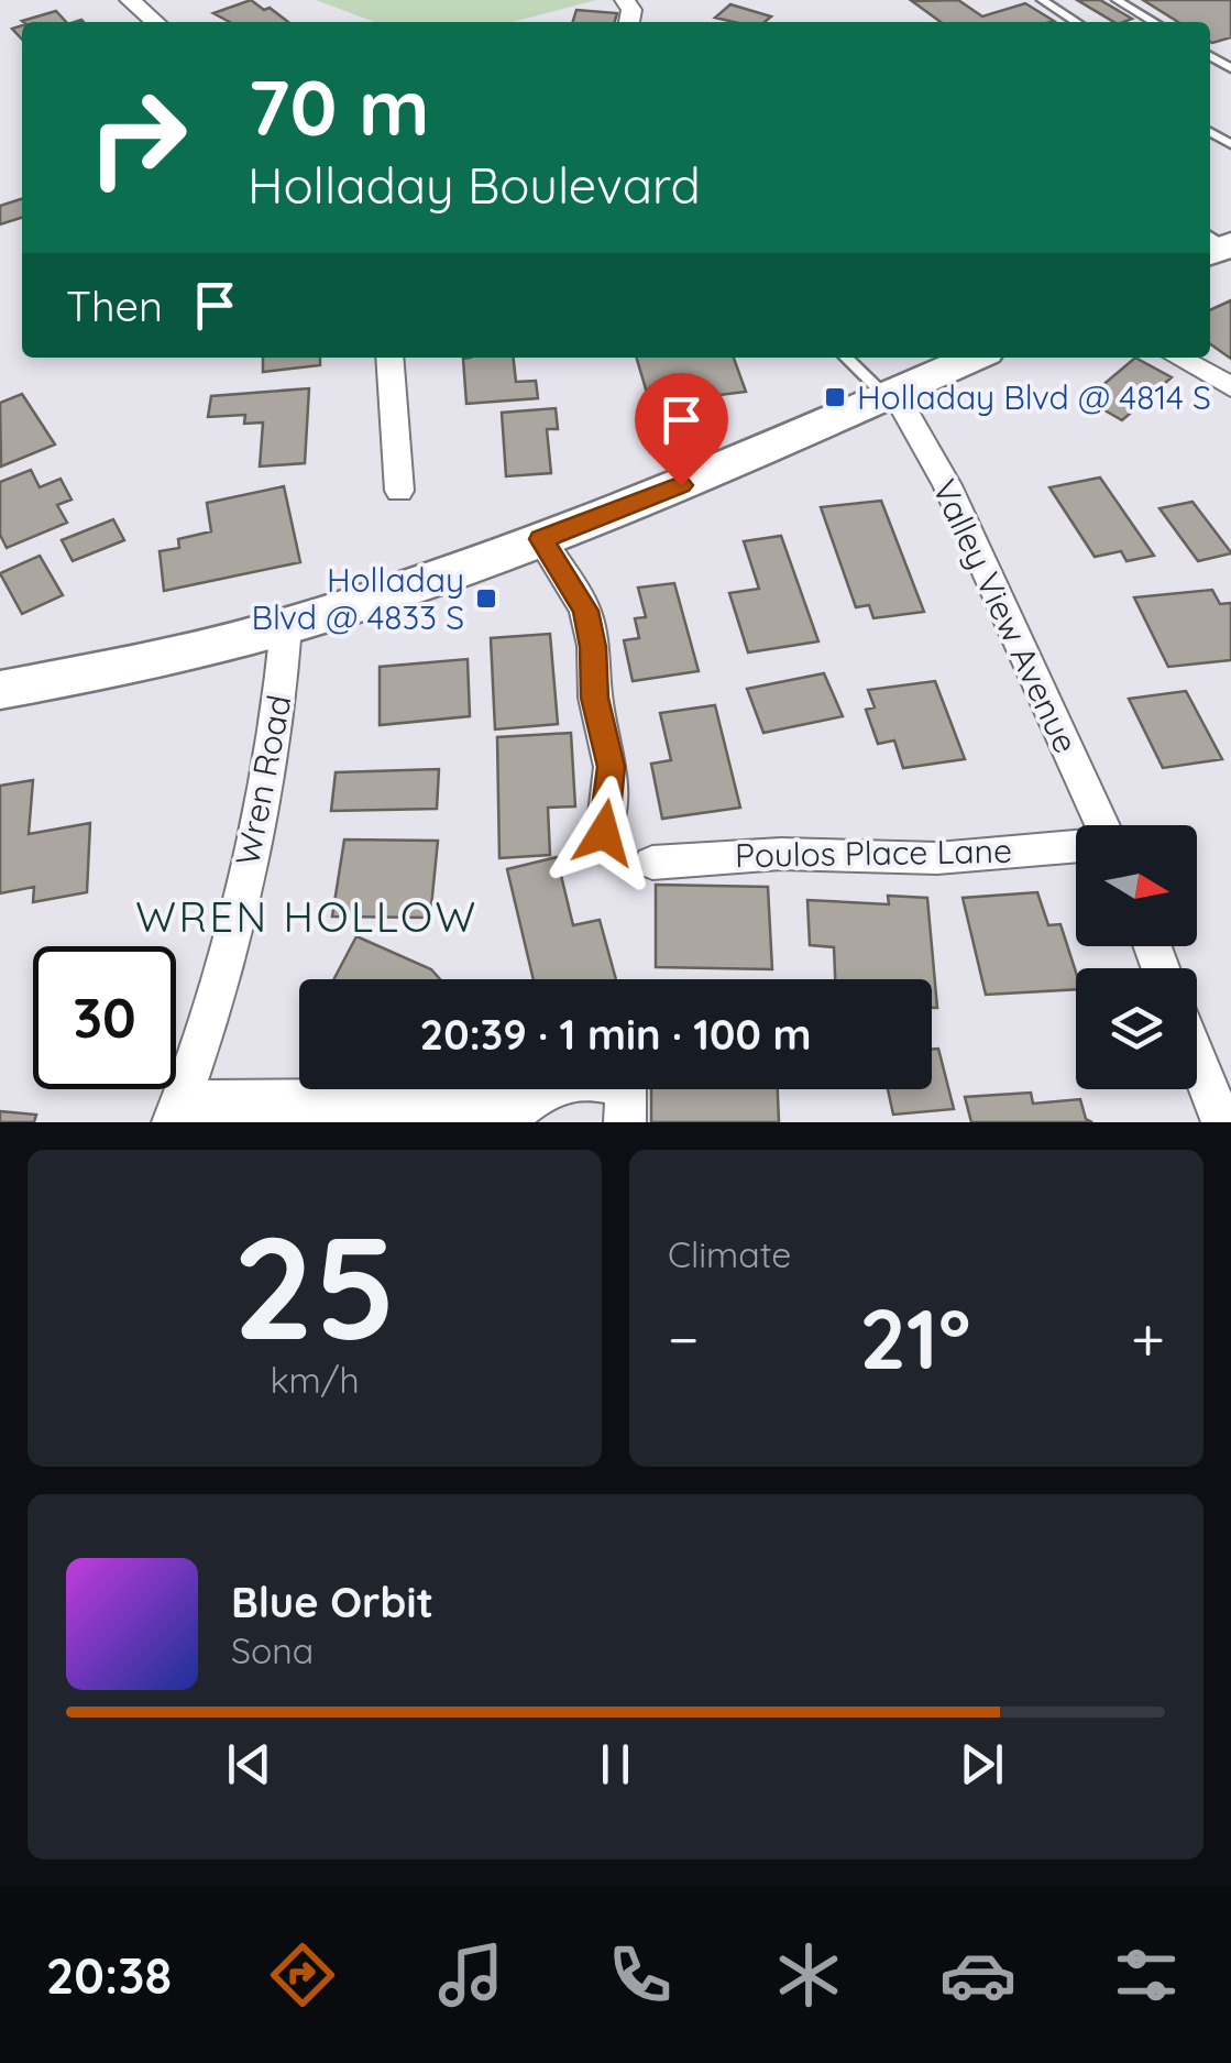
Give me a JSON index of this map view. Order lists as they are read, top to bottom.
{
  "streets": {
    "street": ["Valley View Avenue", "Wren Road", "Poulos Place Lane"]
  },
  "districts": ["WREN HOLLOW"],
  "places": {
    "transit": ["Holladay Blvd @ 4814 S", "Holladay Blvd @ 4833 S"]
  },
  "north": "right",
  "page": {
    "turn": ["70 m", "Holladay Boulevard"],
    "then": "Then",
    "limit": "30",
    "trip": "20:39 · 1 min · 100 m",
    "tile": [
      ["25", "km/h"],
      "Climate"
    ],
    "heat": ["−", "21°", "+"],
    "song": ["Blue Orbit", "Sona"],
    "tabs": "20:38"
  }
}
